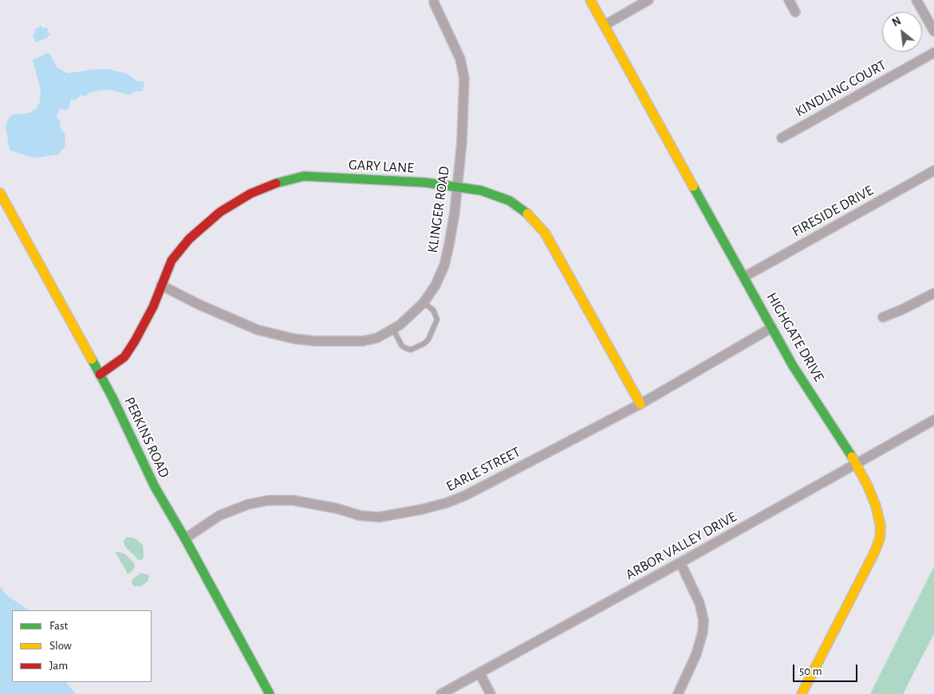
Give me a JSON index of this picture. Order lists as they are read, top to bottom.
{
  "streets": {
    "street": [
      "KINDLING COURT",
      "GARY LANE",
      "KLINGER ROAD",
      "FIRESIDE DRIVE",
      "HIGHGATE DRIVE",
      "PERKINS ROAD",
      "EARLE STREET",
      "ARBOR VALLEY DRIVE"
    ]
  },
  "crossings": [
    ["GARY LANE", "KLINGER ROAD"],
    ["GARY LANE", "PERKINS ROAD"],
    ["GARY LANE", "EARLE STREET"],
    ["FIRESIDE DRIVE", "HIGHGATE DRIVE"],
    ["HIGHGATE DRIVE", "EARLE STREET"],
    ["HIGHGATE DRIVE", "ARBOR VALLEY DRIVE"],
    ["PERKINS ROAD", "EARLE STREET"]
  ],
  "legend": ["Fast", "Slow", "Jam"],
  "scale_bar": "50 m",
  "north": "top left"
}
